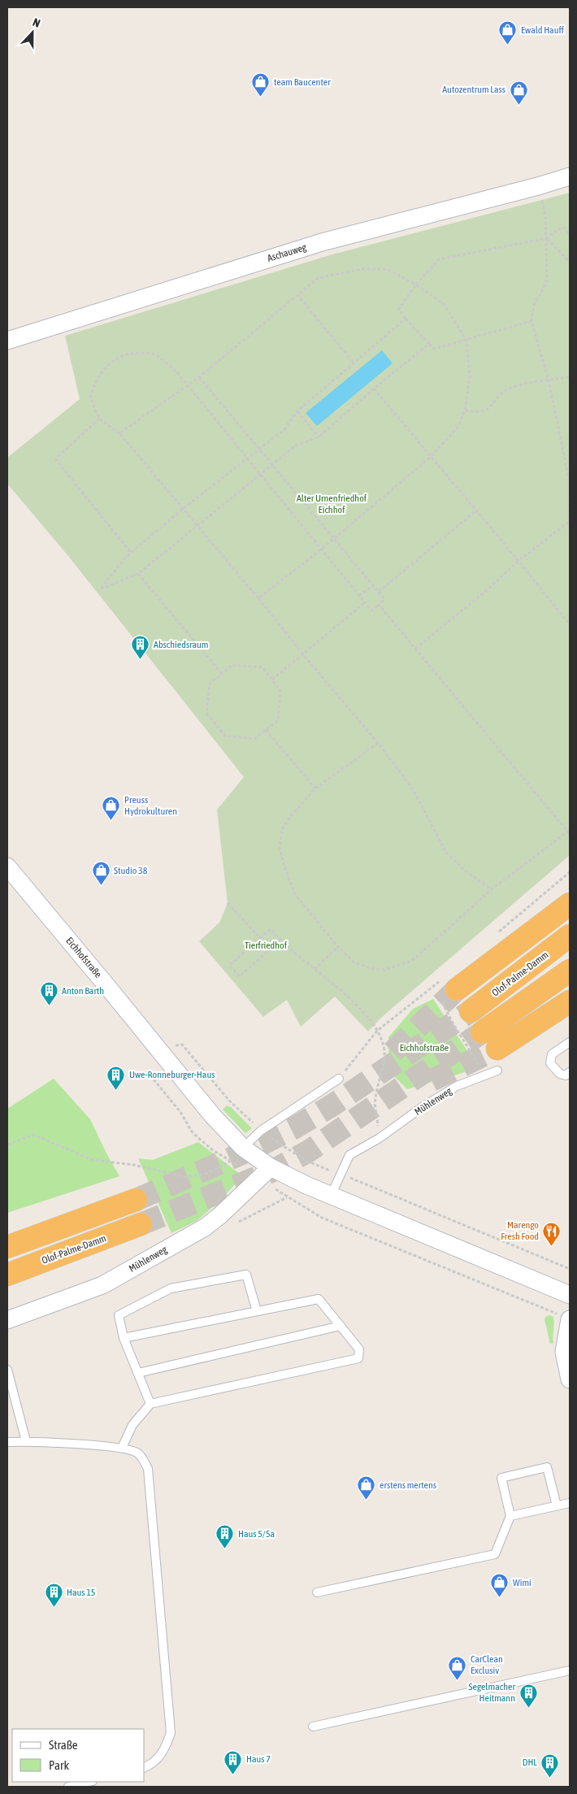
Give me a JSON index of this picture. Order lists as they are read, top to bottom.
{
  "streets": {
    "highway": ["Olof-Palme-Damm"],
    "street": ["Aschauweg", "Eichhofstraße", "Mühlenweg"]
  },
  "crossings": [
    ["Eichhofstraße", "Mühlenweg"]
  ],
  "parks": ["Alter Urnenfriedhof Eichhof", "Tierfriedhof", "Eichhofstraße"],
  "places": {
    "shop": [
      "Ewald Hauff",
      "team Baucenter",
      "Autozentrum Lass",
      "Preuss Hydrokulturen",
      "Studio 38",
      "erstens mertens",
      "Wimi",
      "CarClean Exclusiv"
    ],
    "building": [
      "Abschiedsraum",
      "Anton Barth",
      "Uwe-Ronneburger-Haus",
      "Haus 5/5a",
      "Haus 15",
      "Segelmacher Heitmann",
      "Haus 7",
      "DHL"
    ],
    "restaurant": ["Marengo Fresh Food"]
  },
  "legend": ["Straße", "Park"],
  "north": "top"
}
